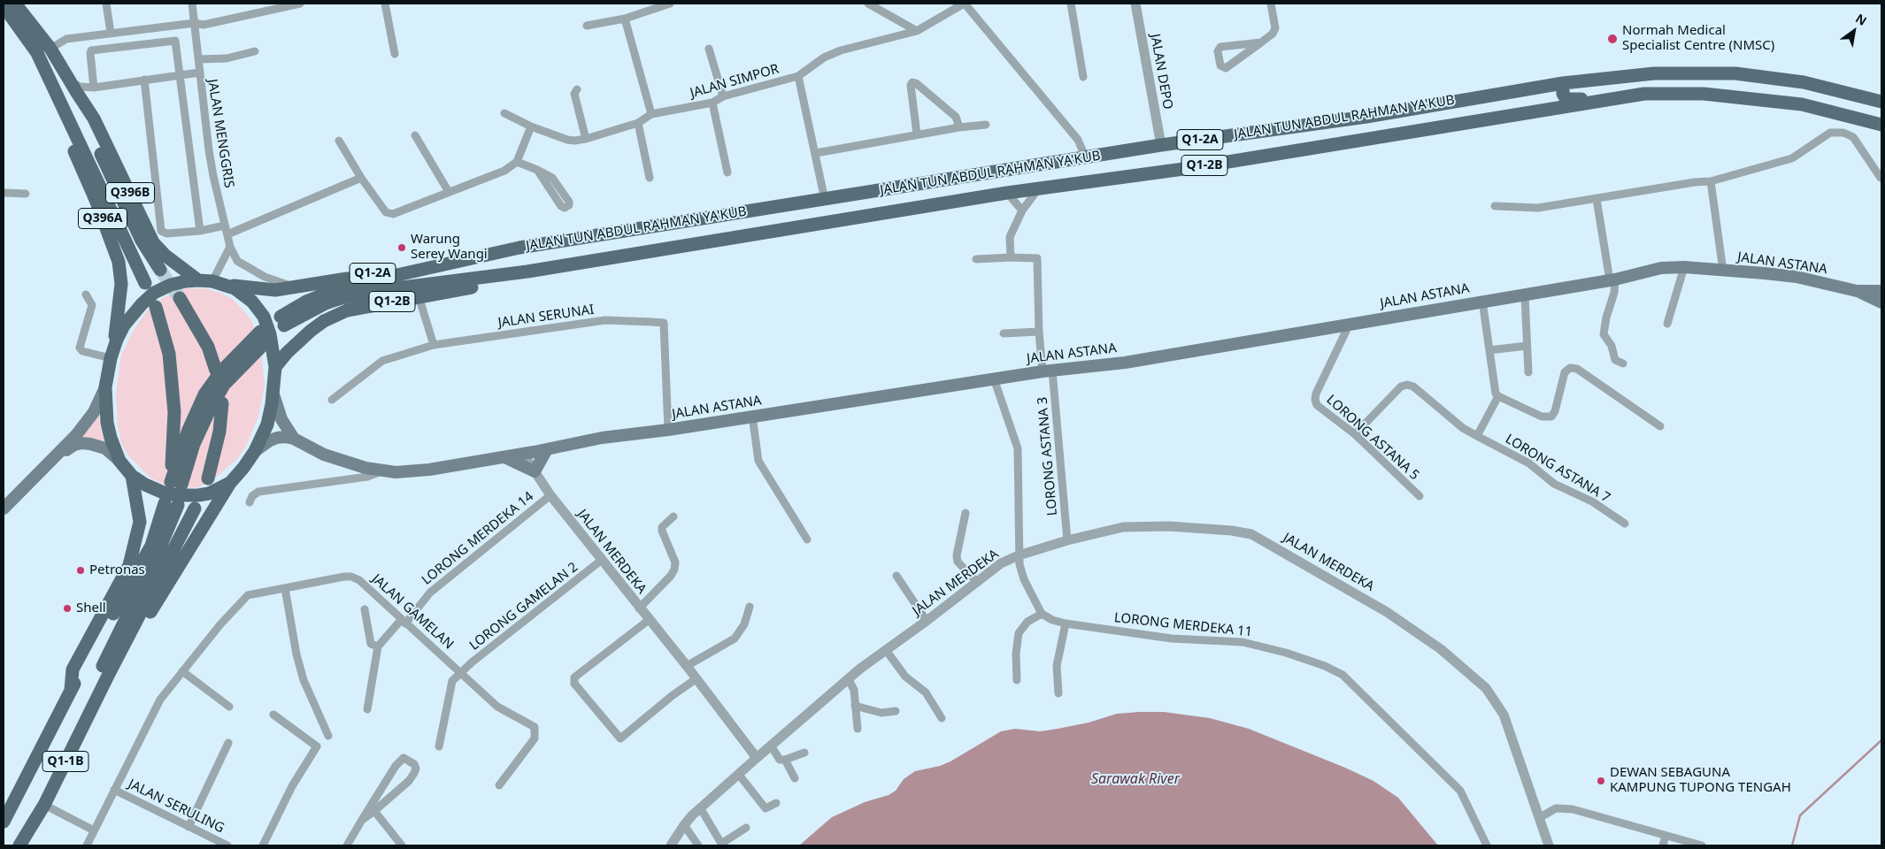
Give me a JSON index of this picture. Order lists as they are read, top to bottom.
{
  "streets": {
    "main road": [
      "JALAN TUN ABDUL RAHMAN YA'KUB",
      "Q1-2A",
      "Q1-2B",
      "Q396B",
      "Q396A",
      "JALAN ASTANA",
      "Q1-1B"
    ],
    "street": [
      "JALAN DEPO",
      "JALAN SIMPOR",
      "JALAN MENGGRIS",
      "JALAN SERUNAI",
      "LORONG ASTANA 5",
      "LORONG ASTANA 3",
      "LORONG ASTANA 7",
      "LORONG MERDEKA 14",
      "JALAN MERDEKA",
      "LORONG GAMELAN 2",
      "JALAN GAMELAN",
      "LORONG MERDEKA 11",
      "JALAN SERULING"
    ]
  },
  "crossings": [
    ["JALAN DEPO", "JALAN TUN ABDUL RAHMAN YA'KUB"],
    ["JALAN SIMPOR", "JALAN TUN ABDUL RAHMAN YA'KUB"],
    ["JALAN TUN ABDUL RAHMAN YA'KUB", "Q1-2A"],
    ["JALAN TUN ABDUL RAHMAN YA'KUB", "Q1-2B"],
    ["JALAN MENGGRIS", "Q1-2A"],
    ["JALAN ASTANA", "JALAN SERUNAI"],
    ["JALAN ASTANA", "LORONG ASTANA 5"],
    ["JALAN ASTANA", "LORONG ASTANA 3"],
    ["JALAN ASTANA", "JALAN MERDEKA"],
    ["LORONG ASTANA 5", "LORONG ASTANA 7"],
    ["LORONG ASTANA 3", "JALAN MERDEKA"],
    ["LORONG MERDEKA 14", "JALAN MERDEKA"],
    ["LORONG MERDEKA 14", "JALAN GAMELAN"],
    ["JALAN MERDEKA", "LORONG GAMELAN 2"],
    ["LORONG GAMELAN 2", "JALAN GAMELAN"],
    ["JALAN GAMELAN", "JALAN SERULING"]
  ],
  "water": ["Sarawak River"],
  "places": [
    "Normah Medical Specialist Centre (NMSC)",
    "Warung Serey Wangi",
    "Petronas",
    "Shell",
    "DEWAN SEBAGUNA KAMPUNG TUPONG TENGAH"
  ],
  "north": "top right"
}
